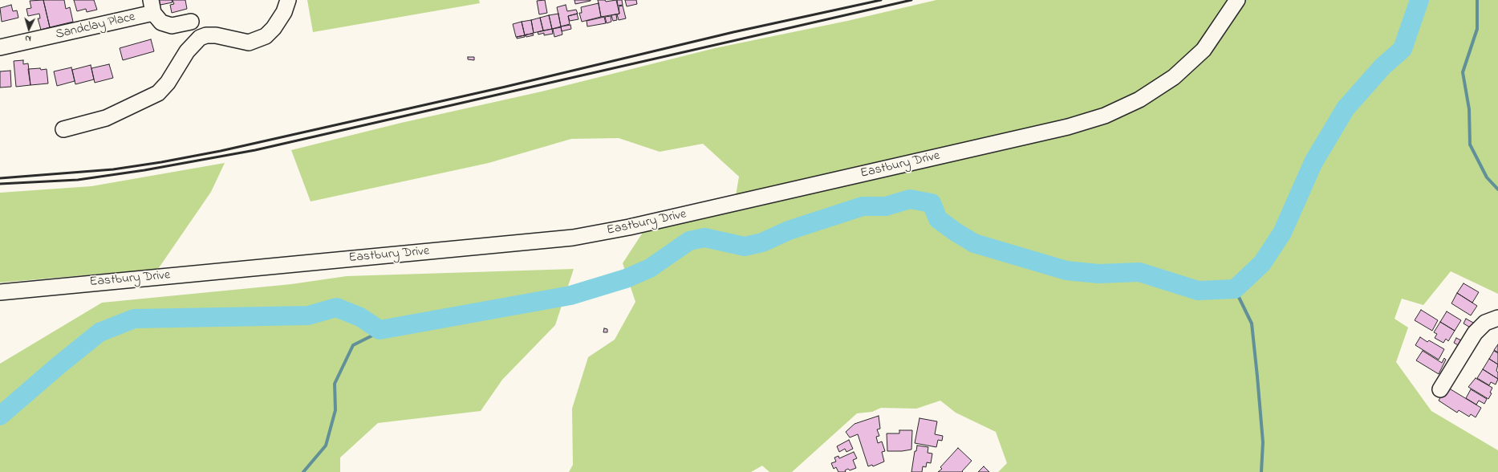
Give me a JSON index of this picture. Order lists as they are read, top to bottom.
{
  "streets": {
    "street": ["Sandclay Place", "Eastbury Drive"]
  },
  "north": "bottom"
}
